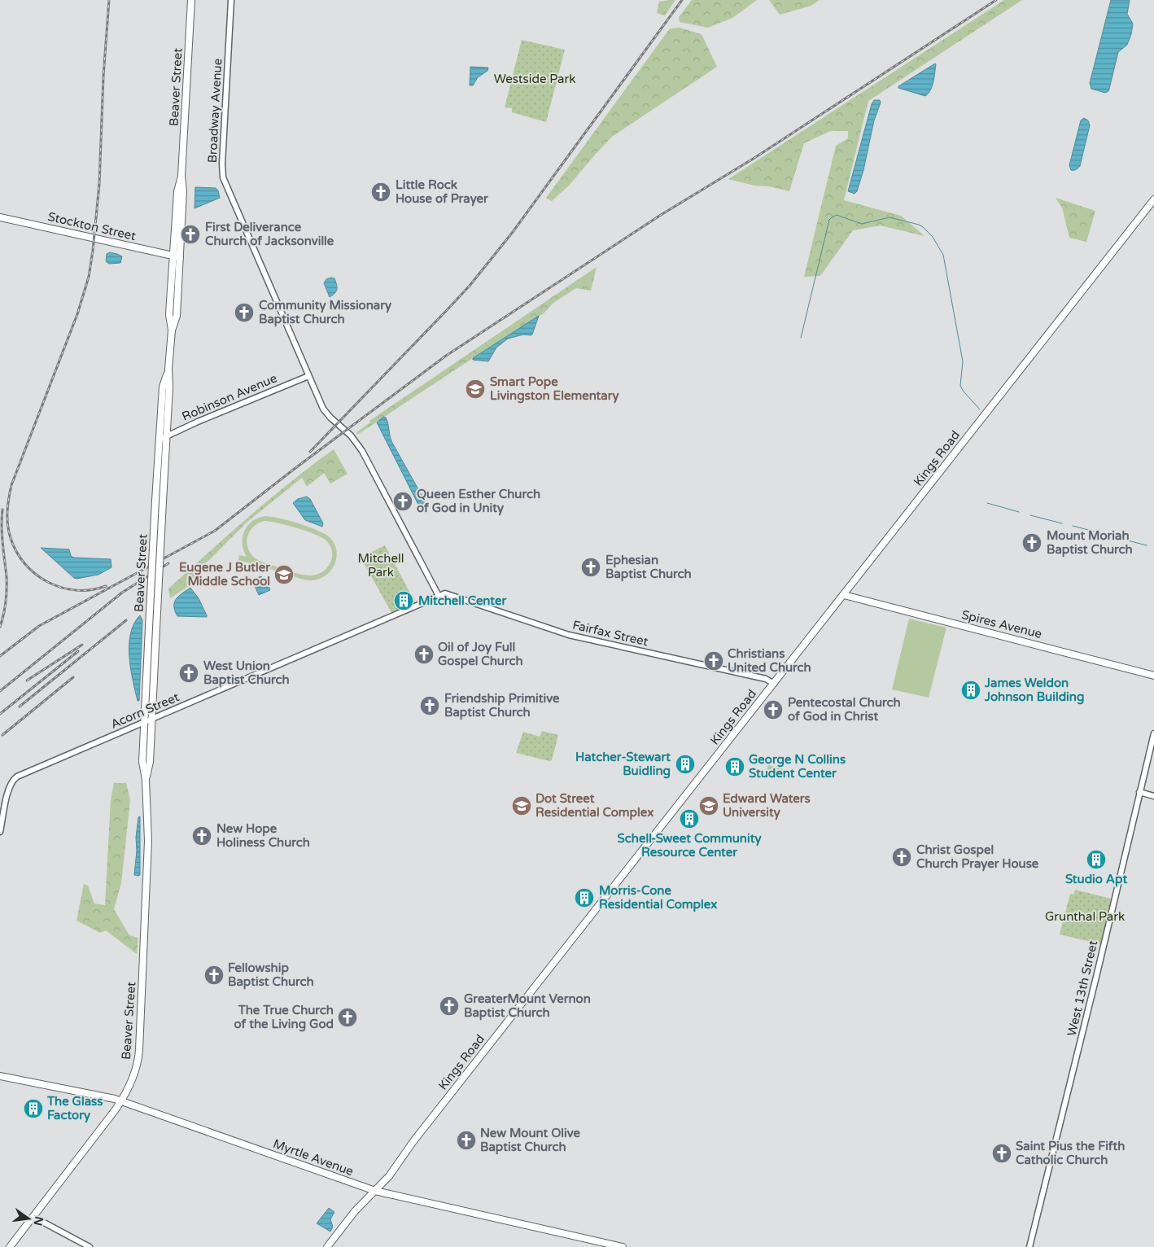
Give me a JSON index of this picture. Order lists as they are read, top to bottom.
{
  "streets": {
    "main road": [
      "Beaver Street",
      "Stockton Street",
      "Kings Road",
      "Spires Avenue",
      "Myrtle Avenue"
    ],
    "street": [
      "Broadway Avenue",
      "Robinson Avenue",
      "Fairfax Street",
      "Acorn Street",
      "West 13th Street"
    ]
  },
  "crossings": [
    ["Beaver Street", "Stockton Street"],
    ["Beaver Street", "Robinson Avenue"],
    ["Beaver Street", "Acorn Street"],
    ["Beaver Street", "Myrtle Avenue"],
    ["Broadway Avenue", "Robinson Avenue"],
    ["Broadway Avenue", "Acorn Street"],
    ["Kings Road", "Spires Avenue"],
    ["Kings Road", "Fairfax Street"],
    ["Kings Road", "Myrtle Avenue"],
    ["Fairfax Street", "Acorn Street"]
  ],
  "parks": ["Westside Park", "Mitchell Park", "Grunthal Park"],
  "places": {
    "church": [
      "Little Rock House of Prayer",
      "First Deliverance Church of Jacksonville",
      "Community Missionary Baptist Church",
      "Queen Esther Church of God in Unity",
      "Mount Moriah Baptist Church",
      "Ephesian Baptist Church",
      "Oil of Joy Full Gospel Church",
      "Christians United Church",
      "West Union Baptist Church",
      "Friendship Primitive Baptist Church",
      "Pentecostal Church of God in Christ",
      "New Hope Holiness Church",
      "Christ Gospel Church Prayer House",
      "Fellowship Baptist Church",
      "GreaterMount Vernon Baptist Church",
      "The True Church of the Living God",
      "New Mount Olive Baptist Church",
      "Saint Pius the Fifth Catholic Church"
    ],
    "school or university": [
      "Smart Pope Livingston Elementary",
      "Eugene J Butler Middle School",
      "Dot Street Residential Complex",
      "Edward Waters University"
    ],
    "building": [
      "Mitchell Center",
      "James Weldon Johnson Building",
      "Hatcher-Stewart Buidling",
      "George N Collins Student Center",
      "Schell-Sweet Community Resource Center",
      "Studio Apt",
      "Morris-Cone Residential Complex",
      "The Glass Factory"
    ]
  },
  "north": "right"
}
